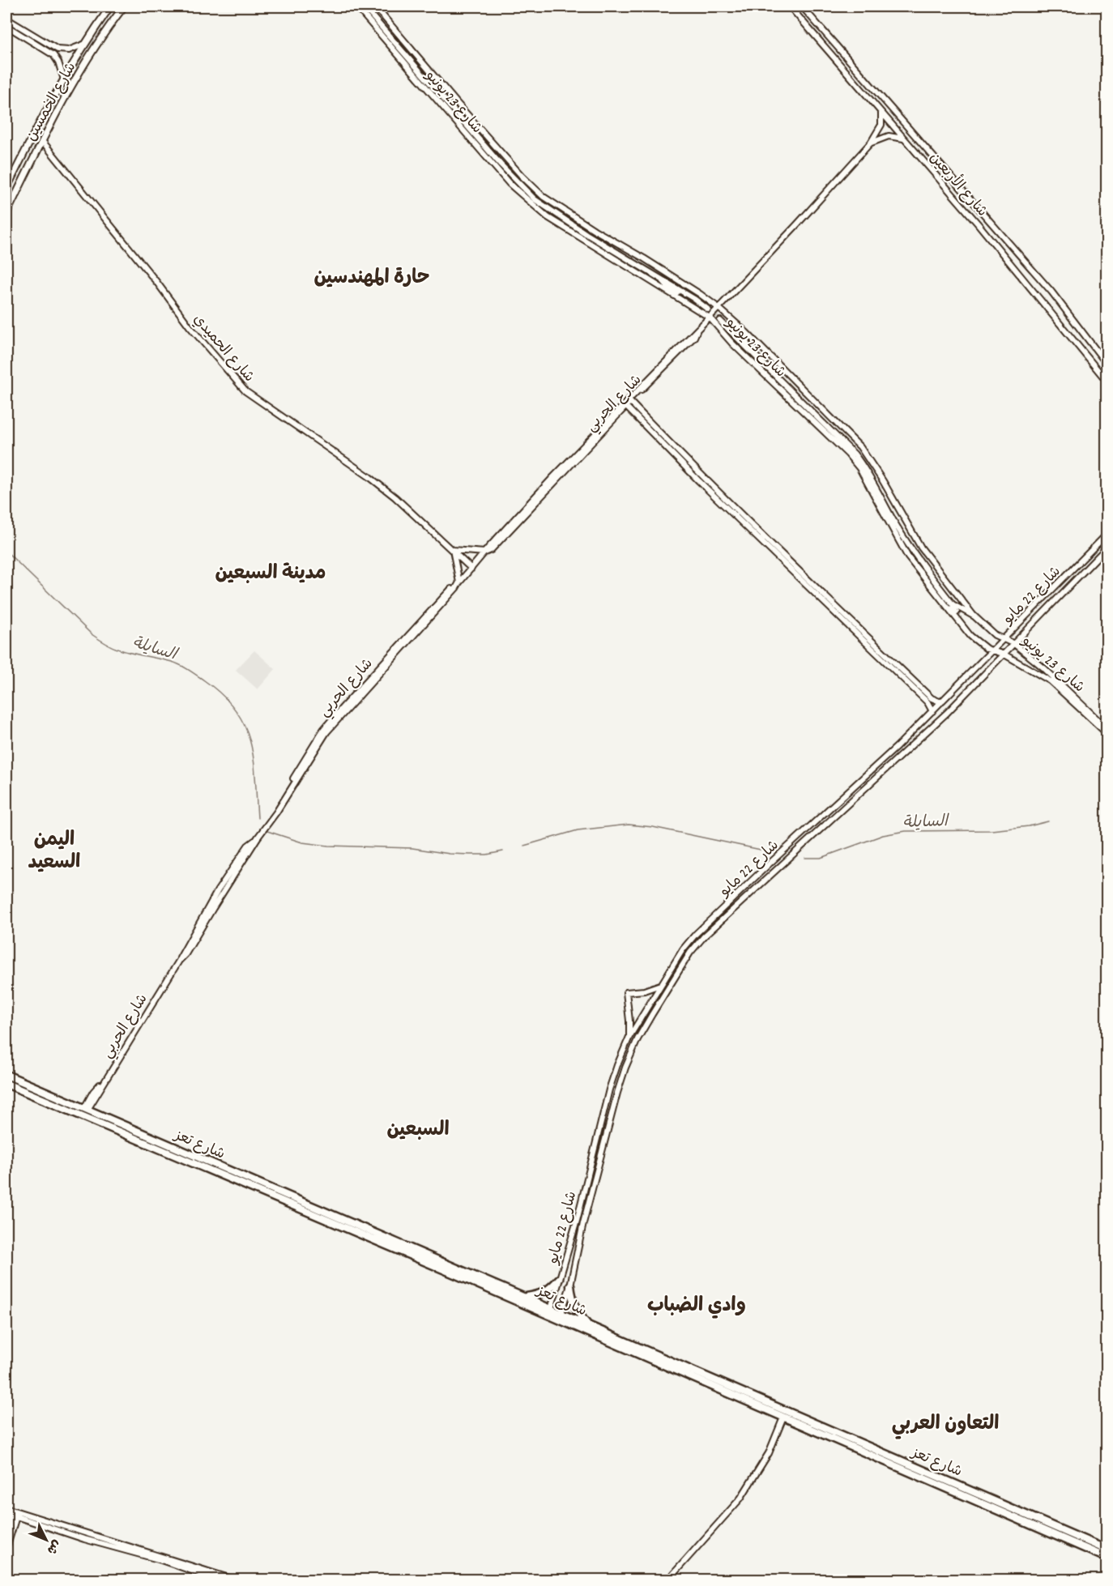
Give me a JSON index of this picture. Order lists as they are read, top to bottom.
{
  "streets": {
    "highway": ["شارع تعز"],
    "main road": ["شارع الخمسين"],
    "street": [
      "شارع 23 يونيو",
      "شارع الأربعين",
      "شارع الحميدي",
      "شارع الحربي",
      "شارع 22 مايو"
    ]
  },
  "crossings": [
    ["شارع الخمسين", "شارع الحميدي"],
    ["شارع 23 يونيو", "شارع الحربي"],
    ["شارع 23 يونيو", "شارع 22 مايو"],
    ["شارع الحميدي", "شارع الحربي"],
    ["شارع الحربي", "شارع تعز"],
    ["شارع 22 مايو", "شارع تعز"]
  ],
  "districts": [
    "حارة المهندسين",
    "مدينة السبعين",
    "اليمن السعيد",
    "السبعين",
    "وادي الضباب",
    "التعاون العربي"
  ],
  "water": ["السايلة"],
  "north": "bottom right"
}
